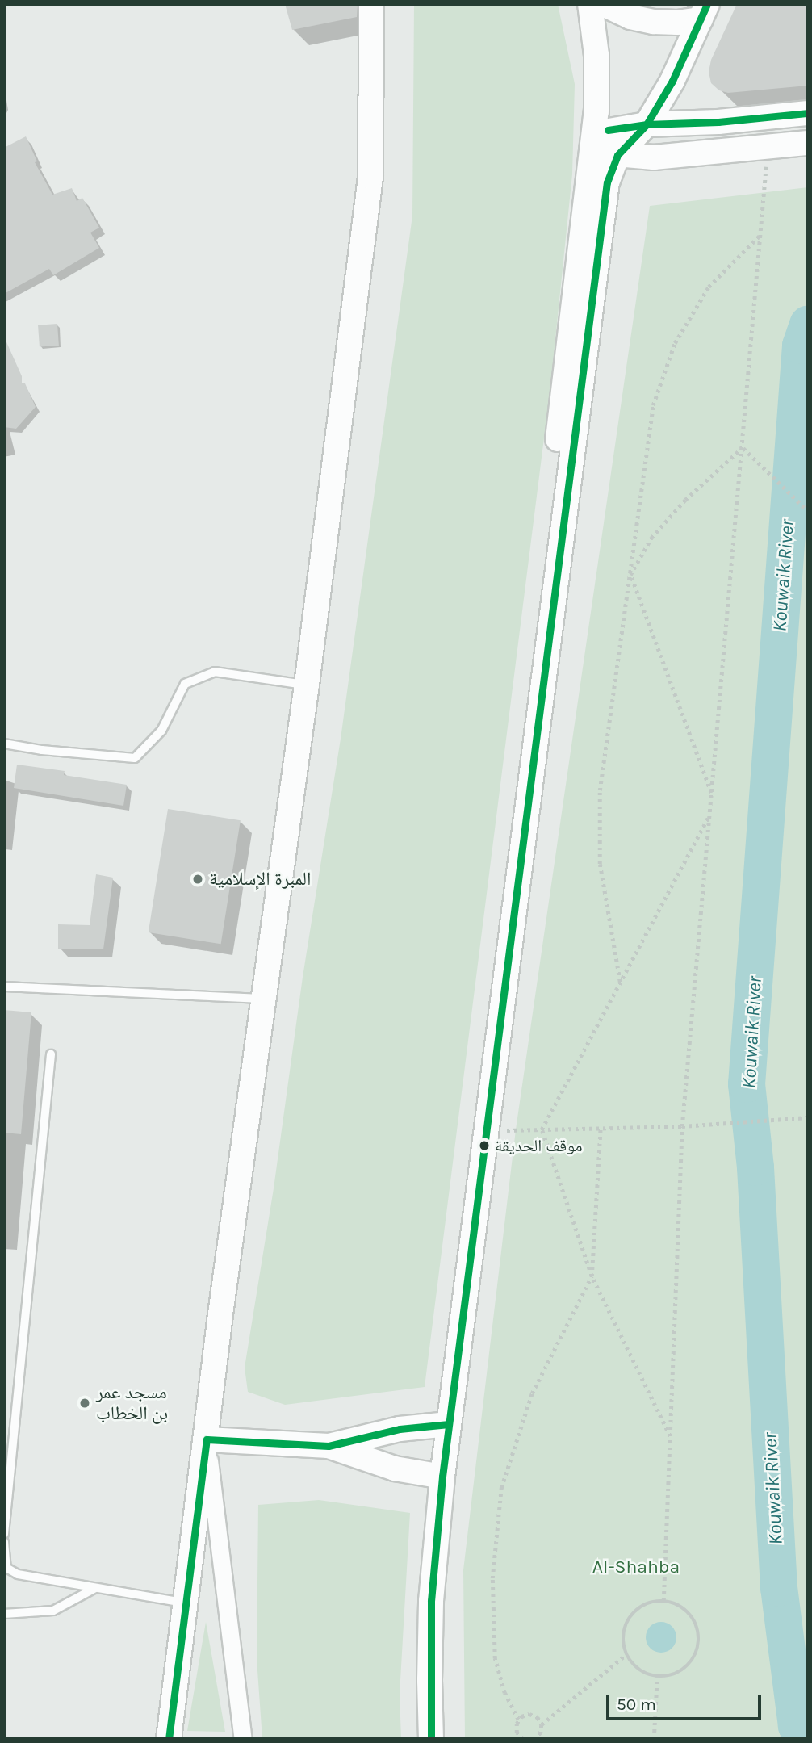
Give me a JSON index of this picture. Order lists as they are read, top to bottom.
{
  "water": ["Kouwaik River"],
  "parks": ["Al-Shahba"],
  "places": ["المبرة الإسلامية", "موقف الحديقة", "مسجد عمر بن الخطاب"],
  "scale_bar": "50 m"
}
